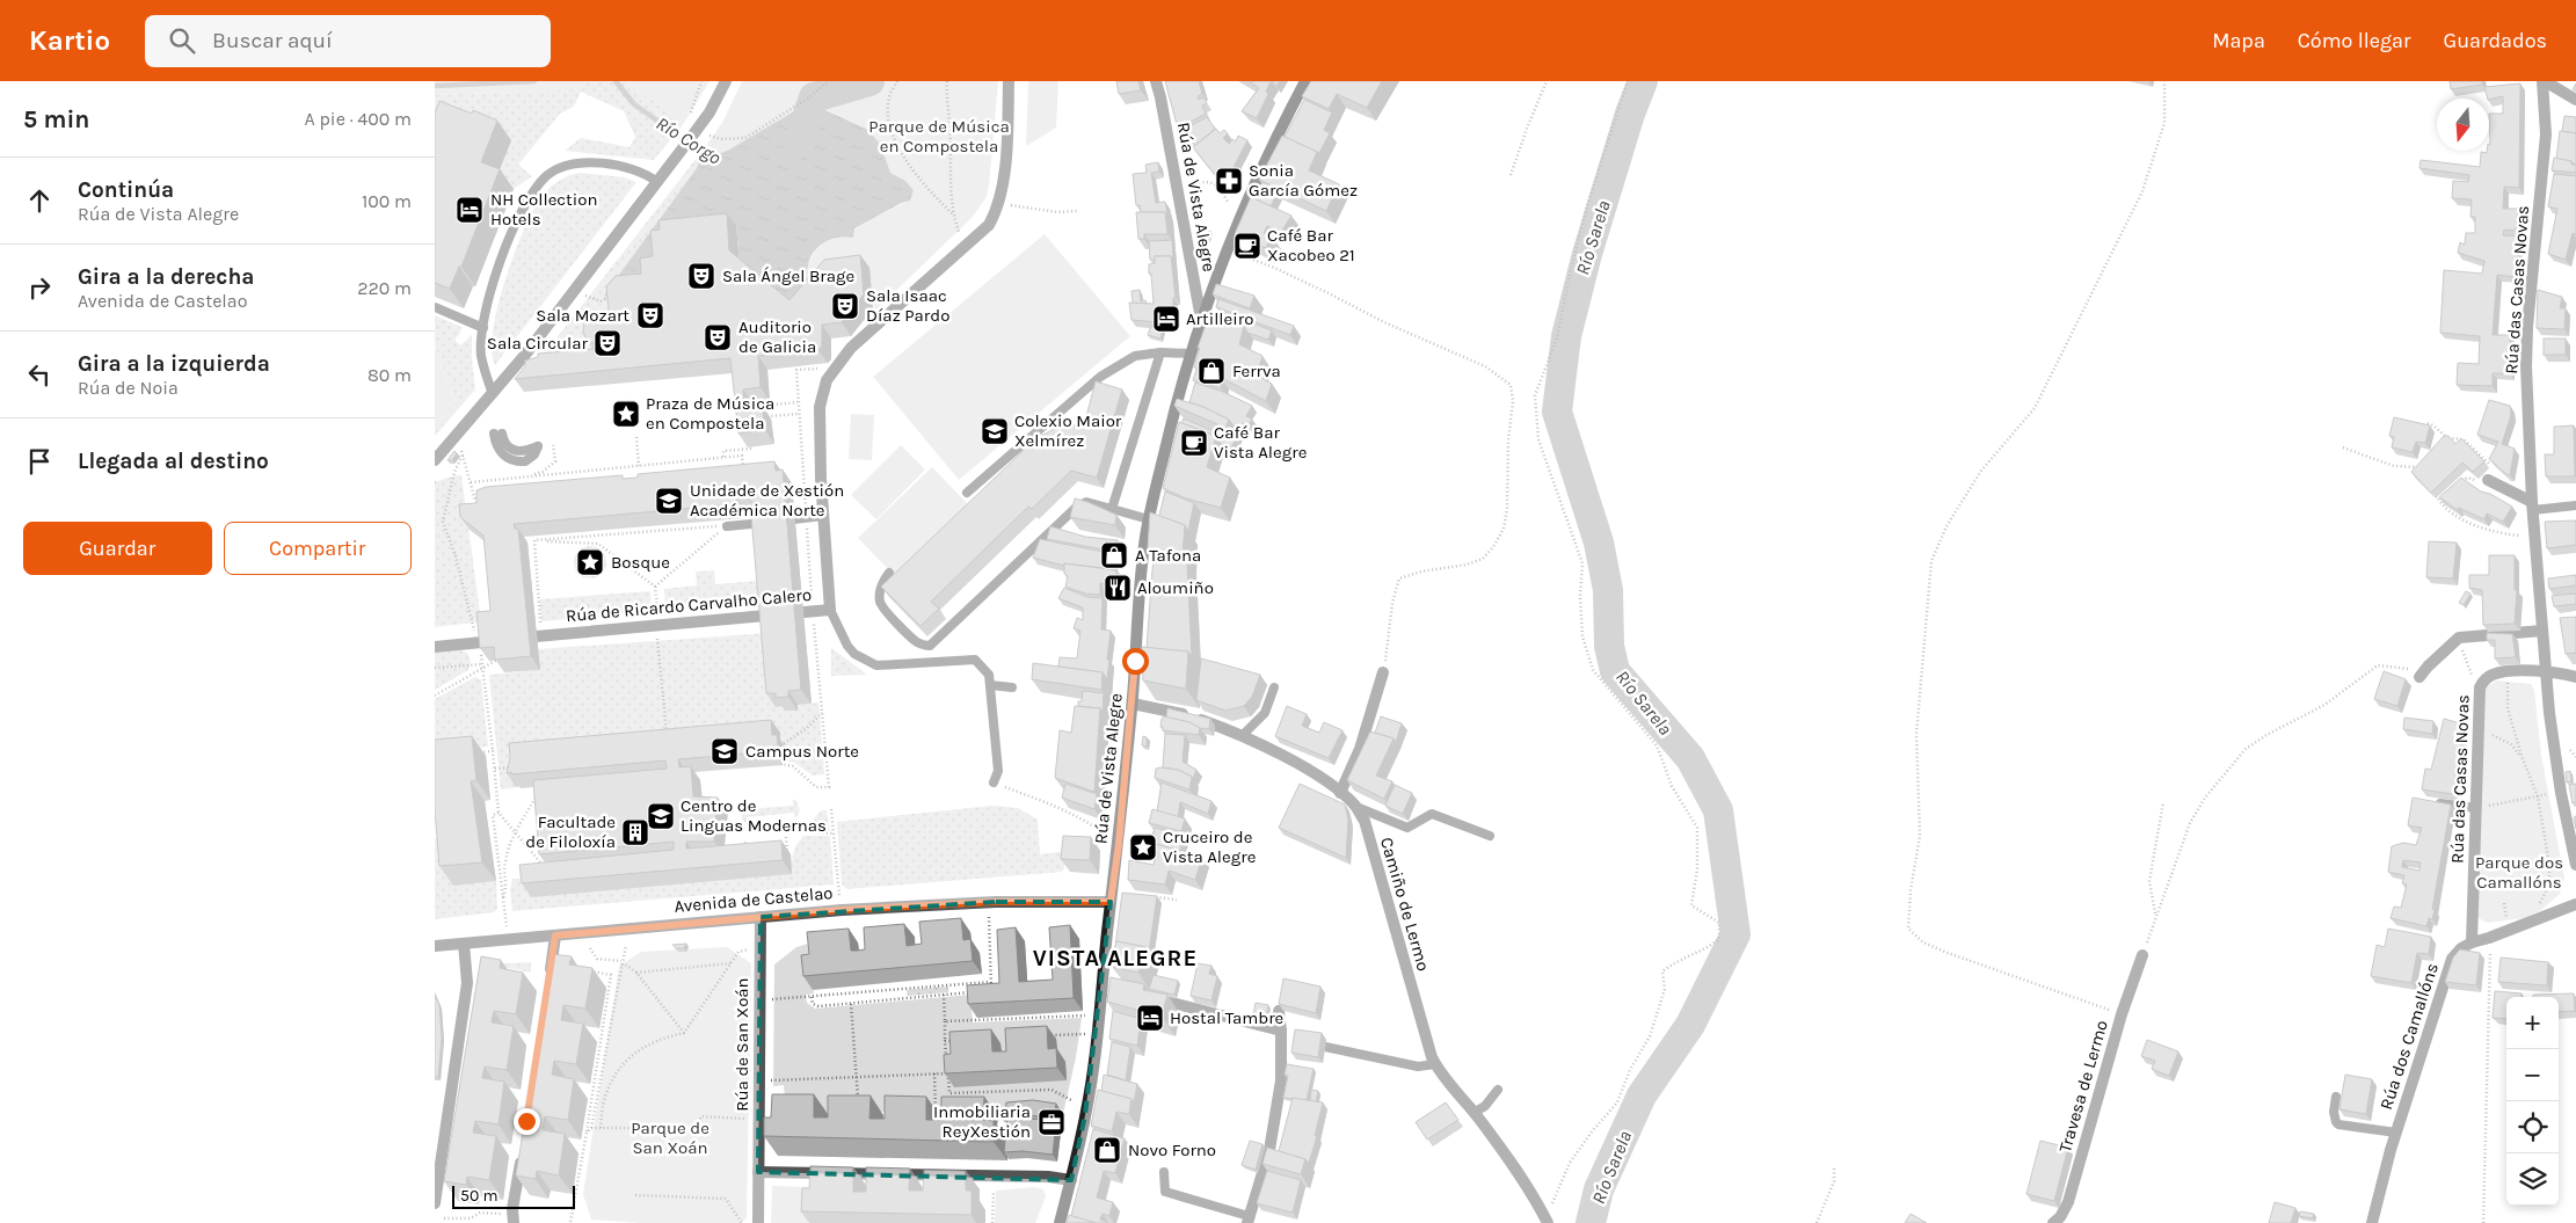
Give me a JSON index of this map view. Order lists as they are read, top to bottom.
{
  "streets": {
    "main road": ["Rúa de Vista Alegre"],
    "street": [
      "Rúa das Casas Novas",
      "Rúa de Ricardo Carvalho Calero",
      "Avenida de Castelao",
      "Camiño de Lermo",
      "Rúa dos Camallóns",
      "Rúa de San Xoán",
      "Travesa de Lermo"
    ]
  },
  "crossings": [
    ["Rúa de Vista Alegre", "Avenida de Castelao"],
    ["Rúa de Vista Alegre", "Camiño de Lermo"],
    ["Rúa das Casas Novas", "Rúa dos Camallóns"],
    ["Avenida de Castelao", "Rúa de San Xoán"]
  ],
  "districts": ["VISTA ALEGRE"],
  "water": ["Río Corgo", "Río Sarela"],
  "parks": ["Parque de Música en Compostela", "Parque dos Camallóns", "Parque de San Xoán"],
  "places": {
    "pharmacy": ["Sonia García Gómez"],
    "hotel": ["NH Collection Hotels", "Artilleiro", "Hostal Tambre"],
    "cafe": ["Café Bar Xacobeo 21", "Café Bar Vista Alegre"],
    "theatre": [
      "Sala Ángel Brage",
      "Sala Isaac Díaz Pardo",
      "Sala Mozart",
      "Auditorio de Galicia",
      "Sala Circular"
    ],
    "shop": ["Ferrva", "A Tafona", "Novo Forno"],
    "place": ["Praza de Música en Compostela", "Bosque", "Cruceiro de Vista Alegre"],
    "school or university": [
      "Colexio Maior Xelmírez",
      "Unidade de Xestión Académica Norte",
      "Campus Norte",
      "Centro de Linguas Modernas"
    ],
    "restaurant": ["Aloumiño"],
    "building": ["Facultade de Filoloxía"],
    "office": ["Inmobiliaria ReyXestión"]
  },
  "scale_bar": "50 m",
  "north": "bottom",
  "page": {
    "header": "Kartio",
    "search": "Buscar aquí",
    "nav": ["Mapa", "Cómo llegar", "Guardados"],
    "heading": ["5 min", "A pie · 400 m"],
    "list": [
      ["Continúa", "Rúa de Vista Alegre", "100 m"],
      ["Gira a la derecha", "Avenida de Castelao", "220 m"],
      ["Gira a la izquierda", "Rúa de Noia", "80 m"],
      "Llegada al destino"
    ],
    "buttons": ["Guardar", "Compartir"],
    "map_buttons": ["+", "−"],
    "scale": "50 m"
  }
}
